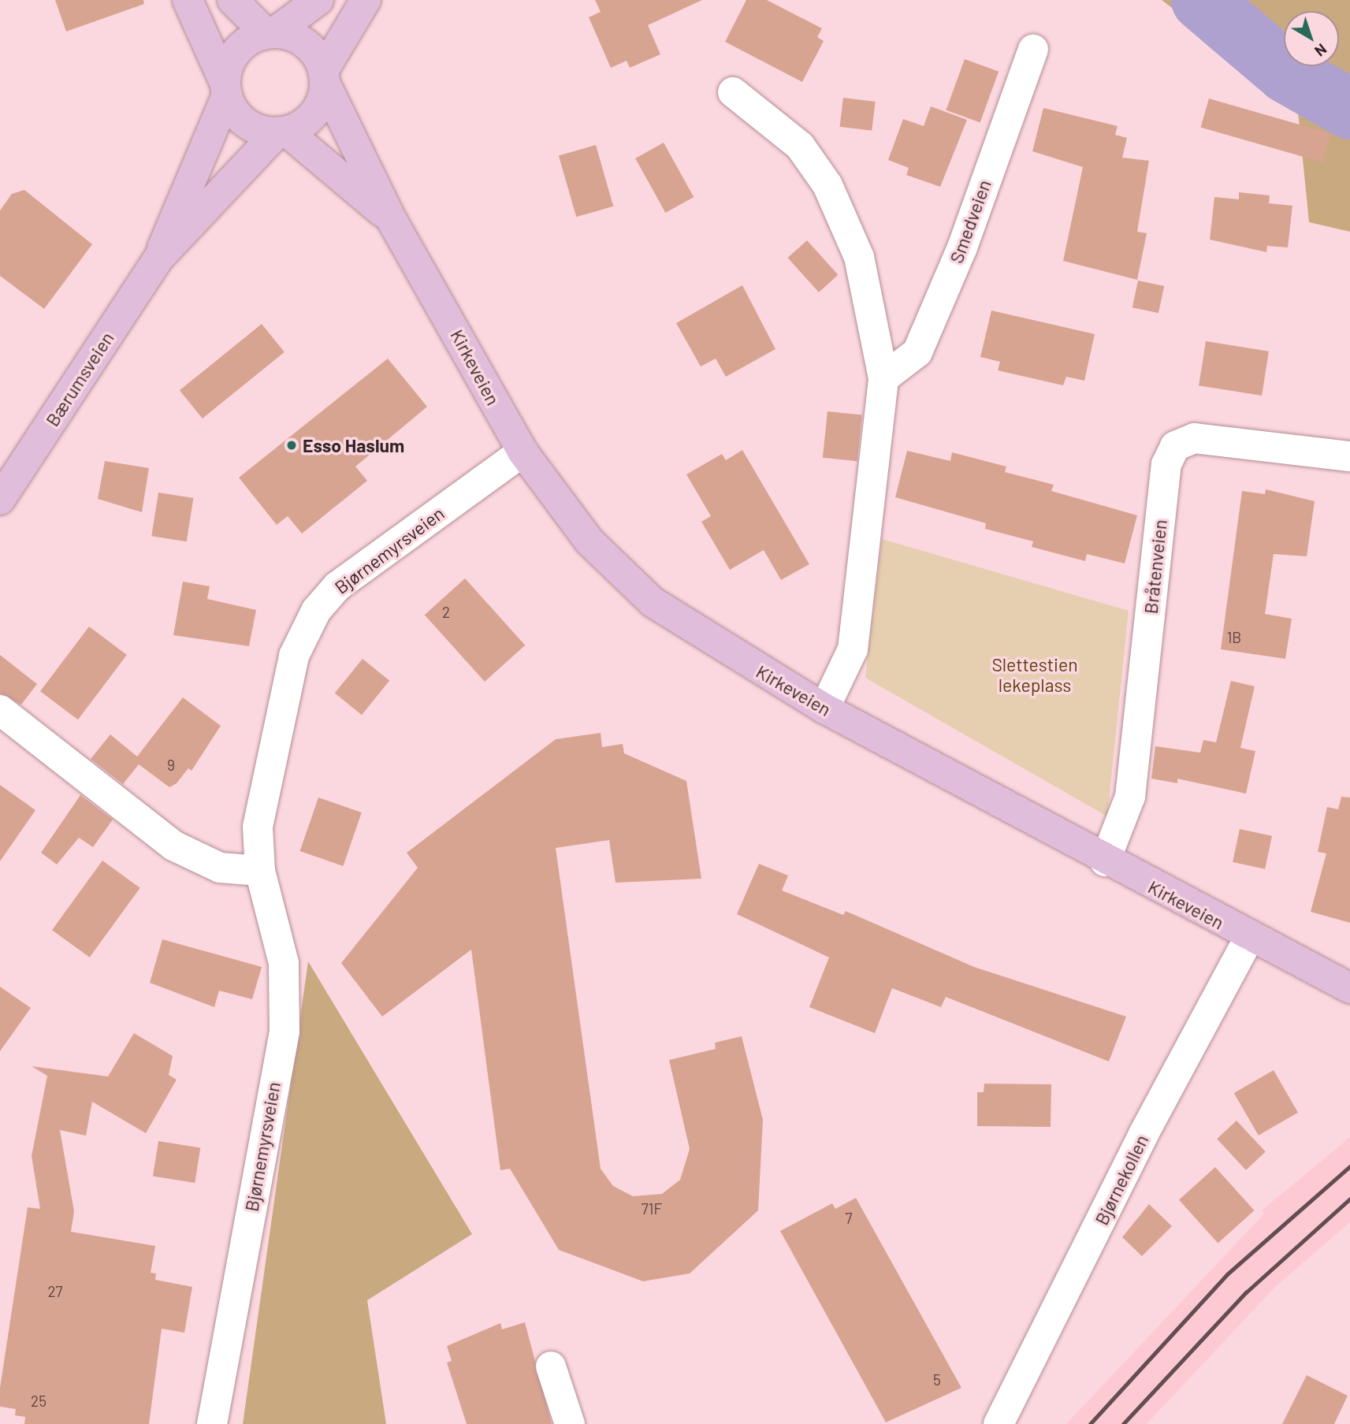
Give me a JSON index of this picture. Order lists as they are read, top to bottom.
{
  "streets": {
    "main road": ["Kirkeveien", "Bærumsveien"],
    "street": [
      "Smedveien",
      "Bjørnemyrsveien",
      "Bråtenveien",
      "Bjørnekollen"
    ]
  },
  "crossings": [
    ["Kirkeveien", "Bærumsveien"],
    ["Kirkeveien", "Bjørnemyrsveien"],
    ["Kirkeveien", "Bråtenveien"],
    ["Kirkeveien", "Bjørnekollen"]
  ],
  "parks": ["Slettestien lekeplass"],
  "places": ["Esso Haslum"],
  "house_numbers": [
    "2",
    "1B",
    "9",
    "71F",
    "7",
    "27",
    "5",
    "25"
  ],
  "north": "bottom right"
}
